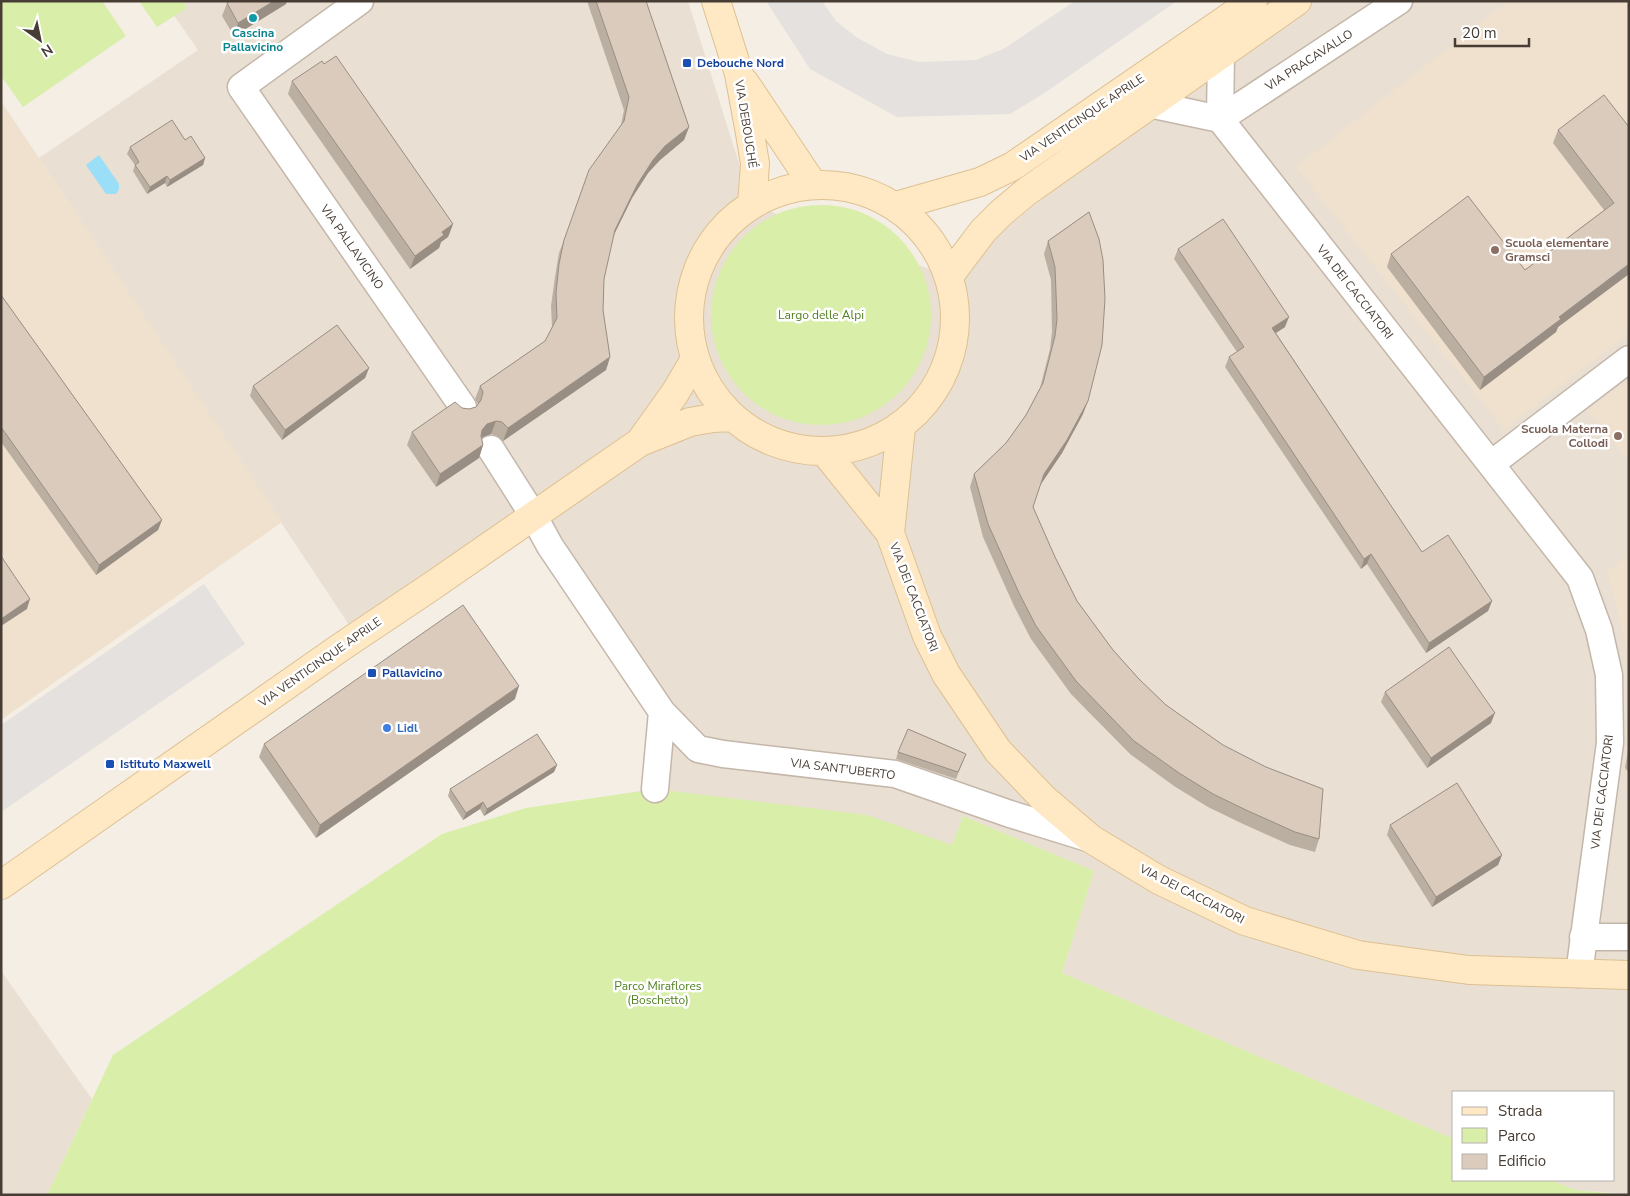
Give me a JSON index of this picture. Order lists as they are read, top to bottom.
{
  "streets": {
    "street": [
      "VIA PRACAVALLO",
      "VIA VENTICINQUE APRILE",
      "VIA DEBOUCHÉ",
      "VIA PALLAVICINO",
      "VIA DEI CACCIATORI",
      "VIA SANT'UBERTO"
    ]
  },
  "crossings": [
    ["VIA PRACAVALLO", "VIA DEI CACCIATORI"],
    ["VIA VENTICINQUE APRILE", "VIA SANT'UBERTO"],
    ["VIA DEI CACCIATORI", "VIA SANT'UBERTO"]
  ],
  "parks": ["Largo delle Alpi", "Parco Miraflores (Boschetto)"],
  "places": {
    "other": [
      "Cascina Pallavicino",
      "Scuola elementare Gramsci",
      "Scuola Materna Collodi",
      "Lidl"
    ],
    "transit": ["Debouche Nord", "Pallavicino", "Istituto Maxwell"]
  },
  "legend": ["Strada", "Parco", "Edificio"],
  "scale_bar": "20 m",
  "north": "bottom right"
}
